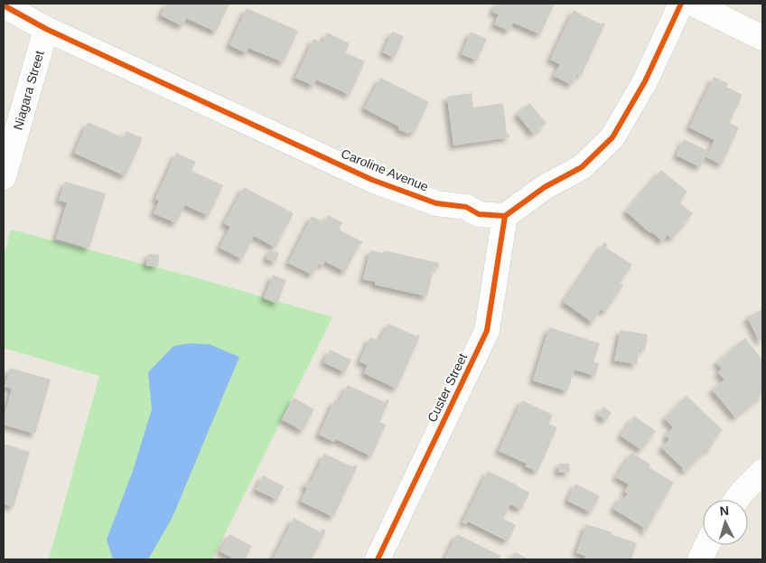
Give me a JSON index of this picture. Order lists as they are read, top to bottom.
{
  "streets": {
    "street": ["Niagara Street", "Caroline Avenue", "Custer Street"]
  },
  "crossings": [
    ["Niagara Street", "Caroline Avenue"],
    ["Caroline Avenue", "Custer Street"]
  ],
  "north": "top"
}
